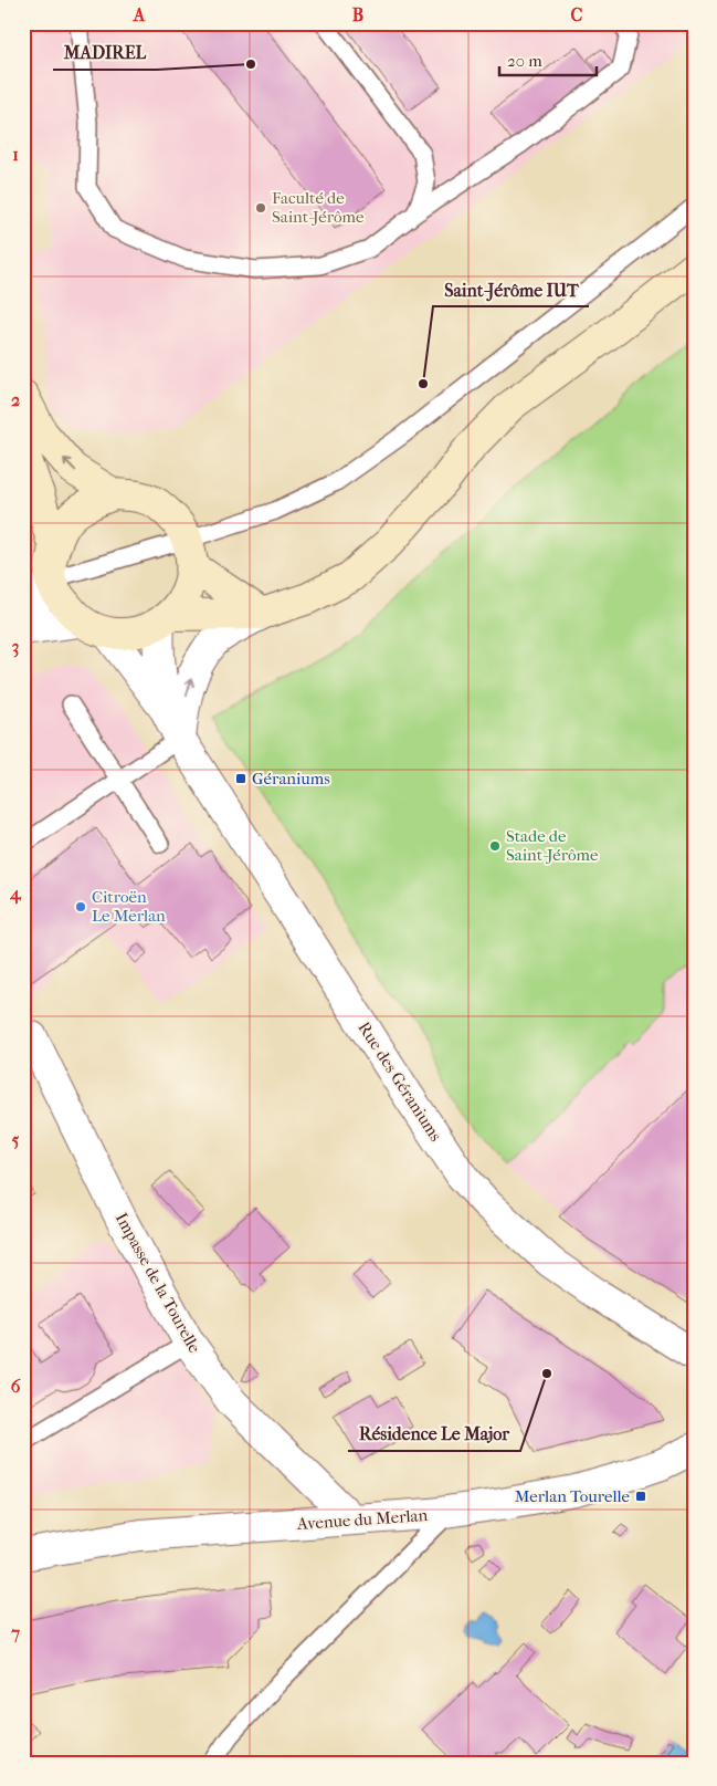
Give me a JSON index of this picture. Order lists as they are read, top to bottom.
{
  "streets": {
    "street": ["Rue des Géraniums", "Impasse de la Tourelle", "Avenue du Merlan"]
  },
  "crossings": [
    ["Impasse de la Tourelle", "Avenue du Merlan"]
  ],
  "places": {
    "other": [
      "MADIREL",
      "Faculté de Saint-Jérôme",
      "Saint-Jérôme IUT",
      "Stade de Saint-Jérôme",
      "Citroën Le Merlan",
      "Résidence Le Major"
    ],
    "transit": ["Géraniums", "Merlan Tourelle"]
  },
  "scale_bar": "20 m",
  "grid": {
    "columns": ["A", "B", "C"],
    "rows": [
      "1",
      "2",
      "3",
      "4",
      "5",
      "6",
      "7"
    ]
  }
}
